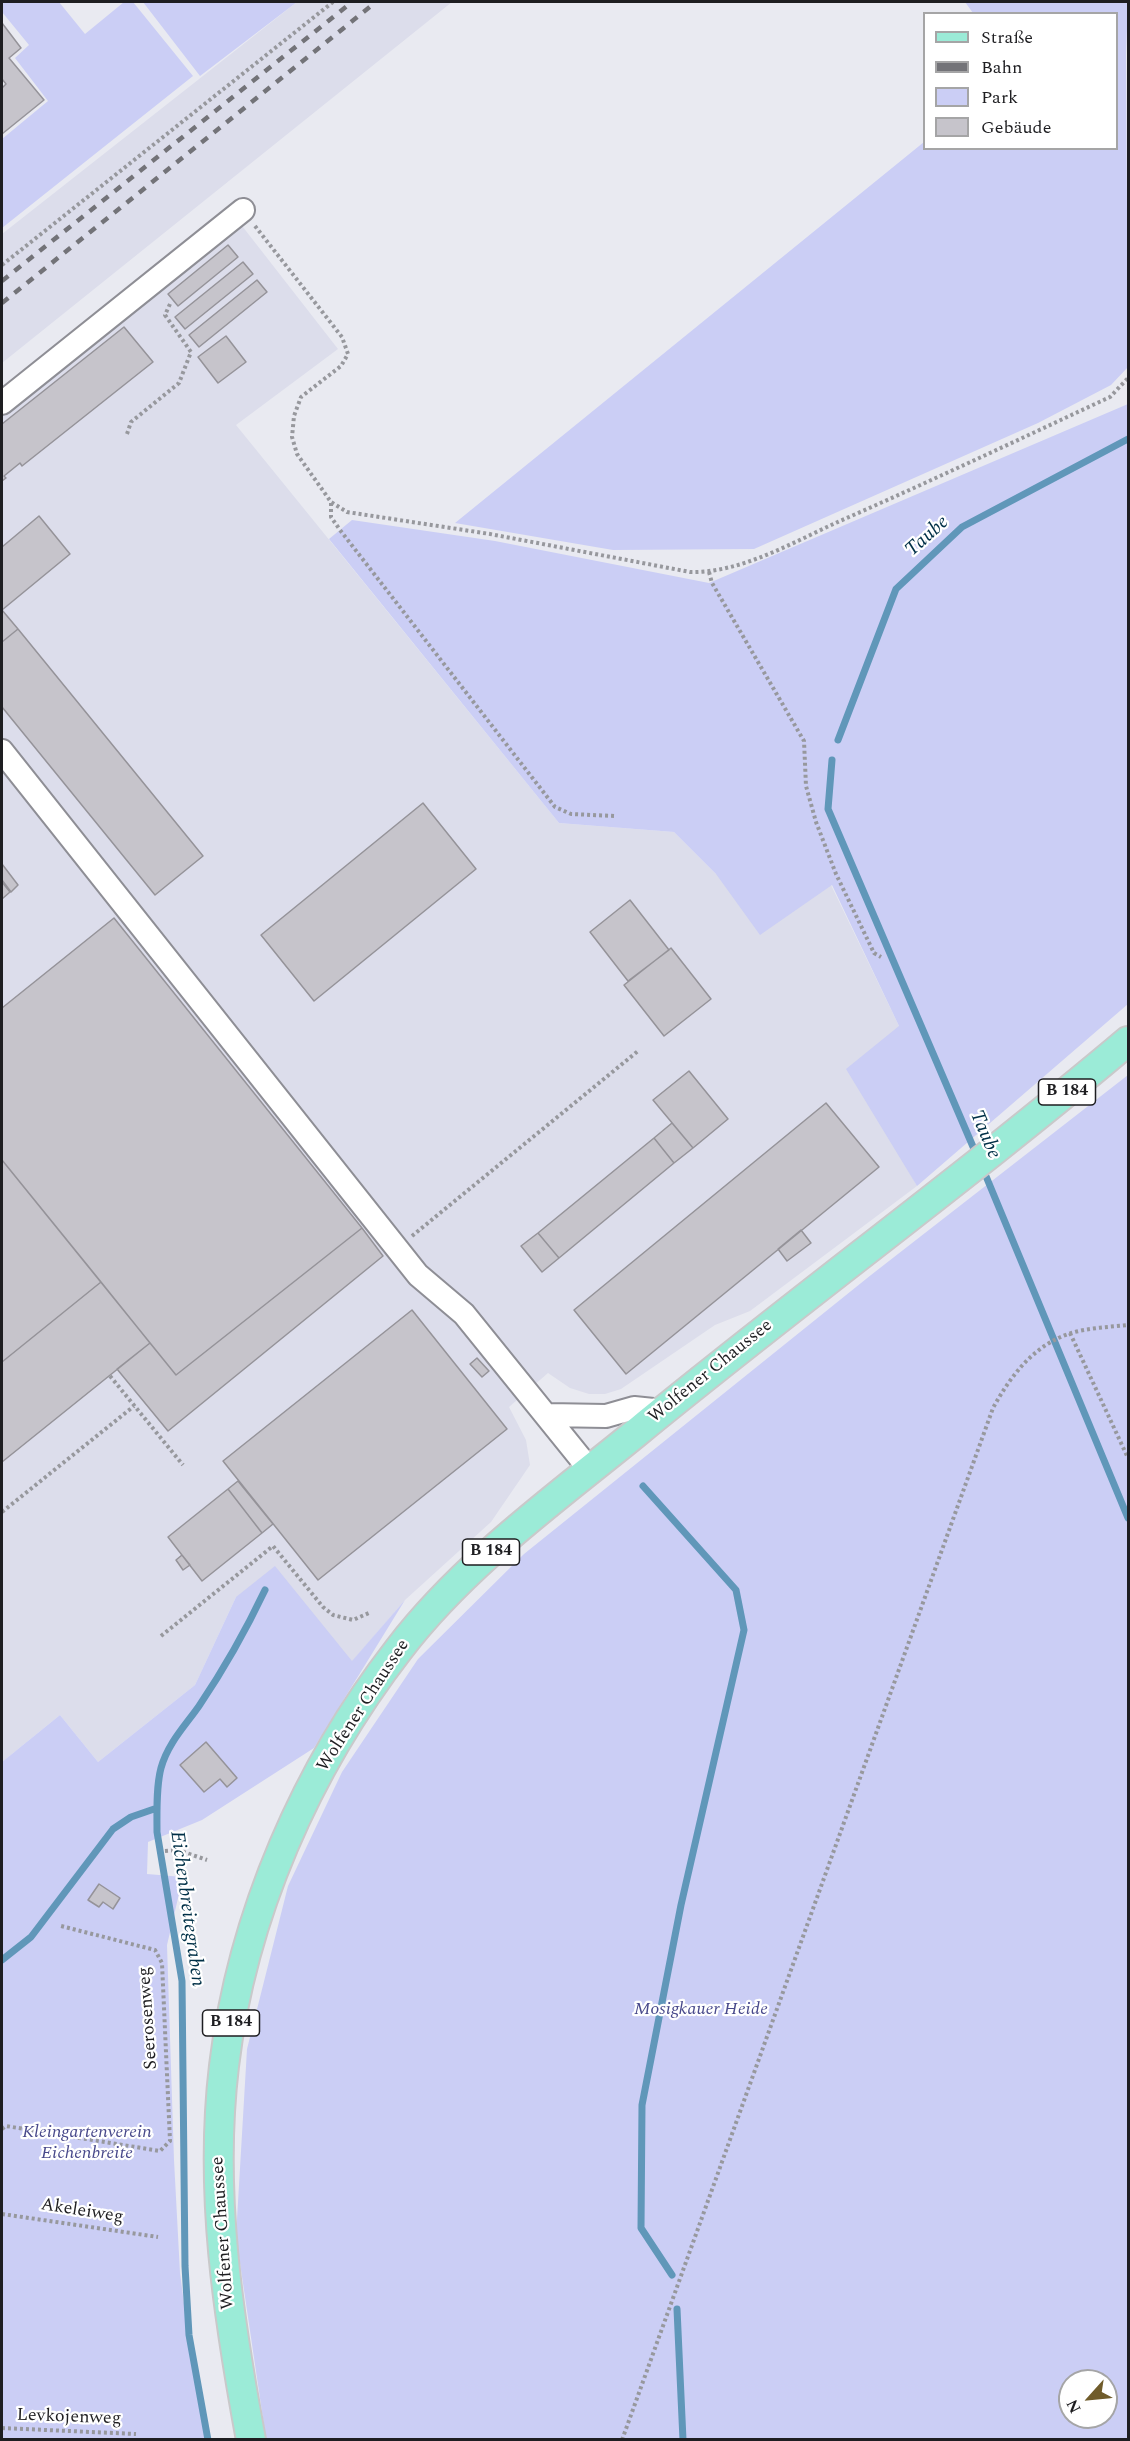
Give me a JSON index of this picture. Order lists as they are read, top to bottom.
{
  "streets": {
    "main road": ["B 184", "Wolfener Chaussee"],
    "path": ["Seerosenweg", "Akeleiweg", "Levkojenweg"]
  },
  "water": ["Taube", "Eichenbreitegraben"],
  "parks": ["Mosigkauer Heide", "Kleingartenverein Eichenbreite"],
  "legend": [
    "Straße",
    "Bahn",
    "Park",
    "Gebäude"
  ],
  "north": "bottom left"
}
